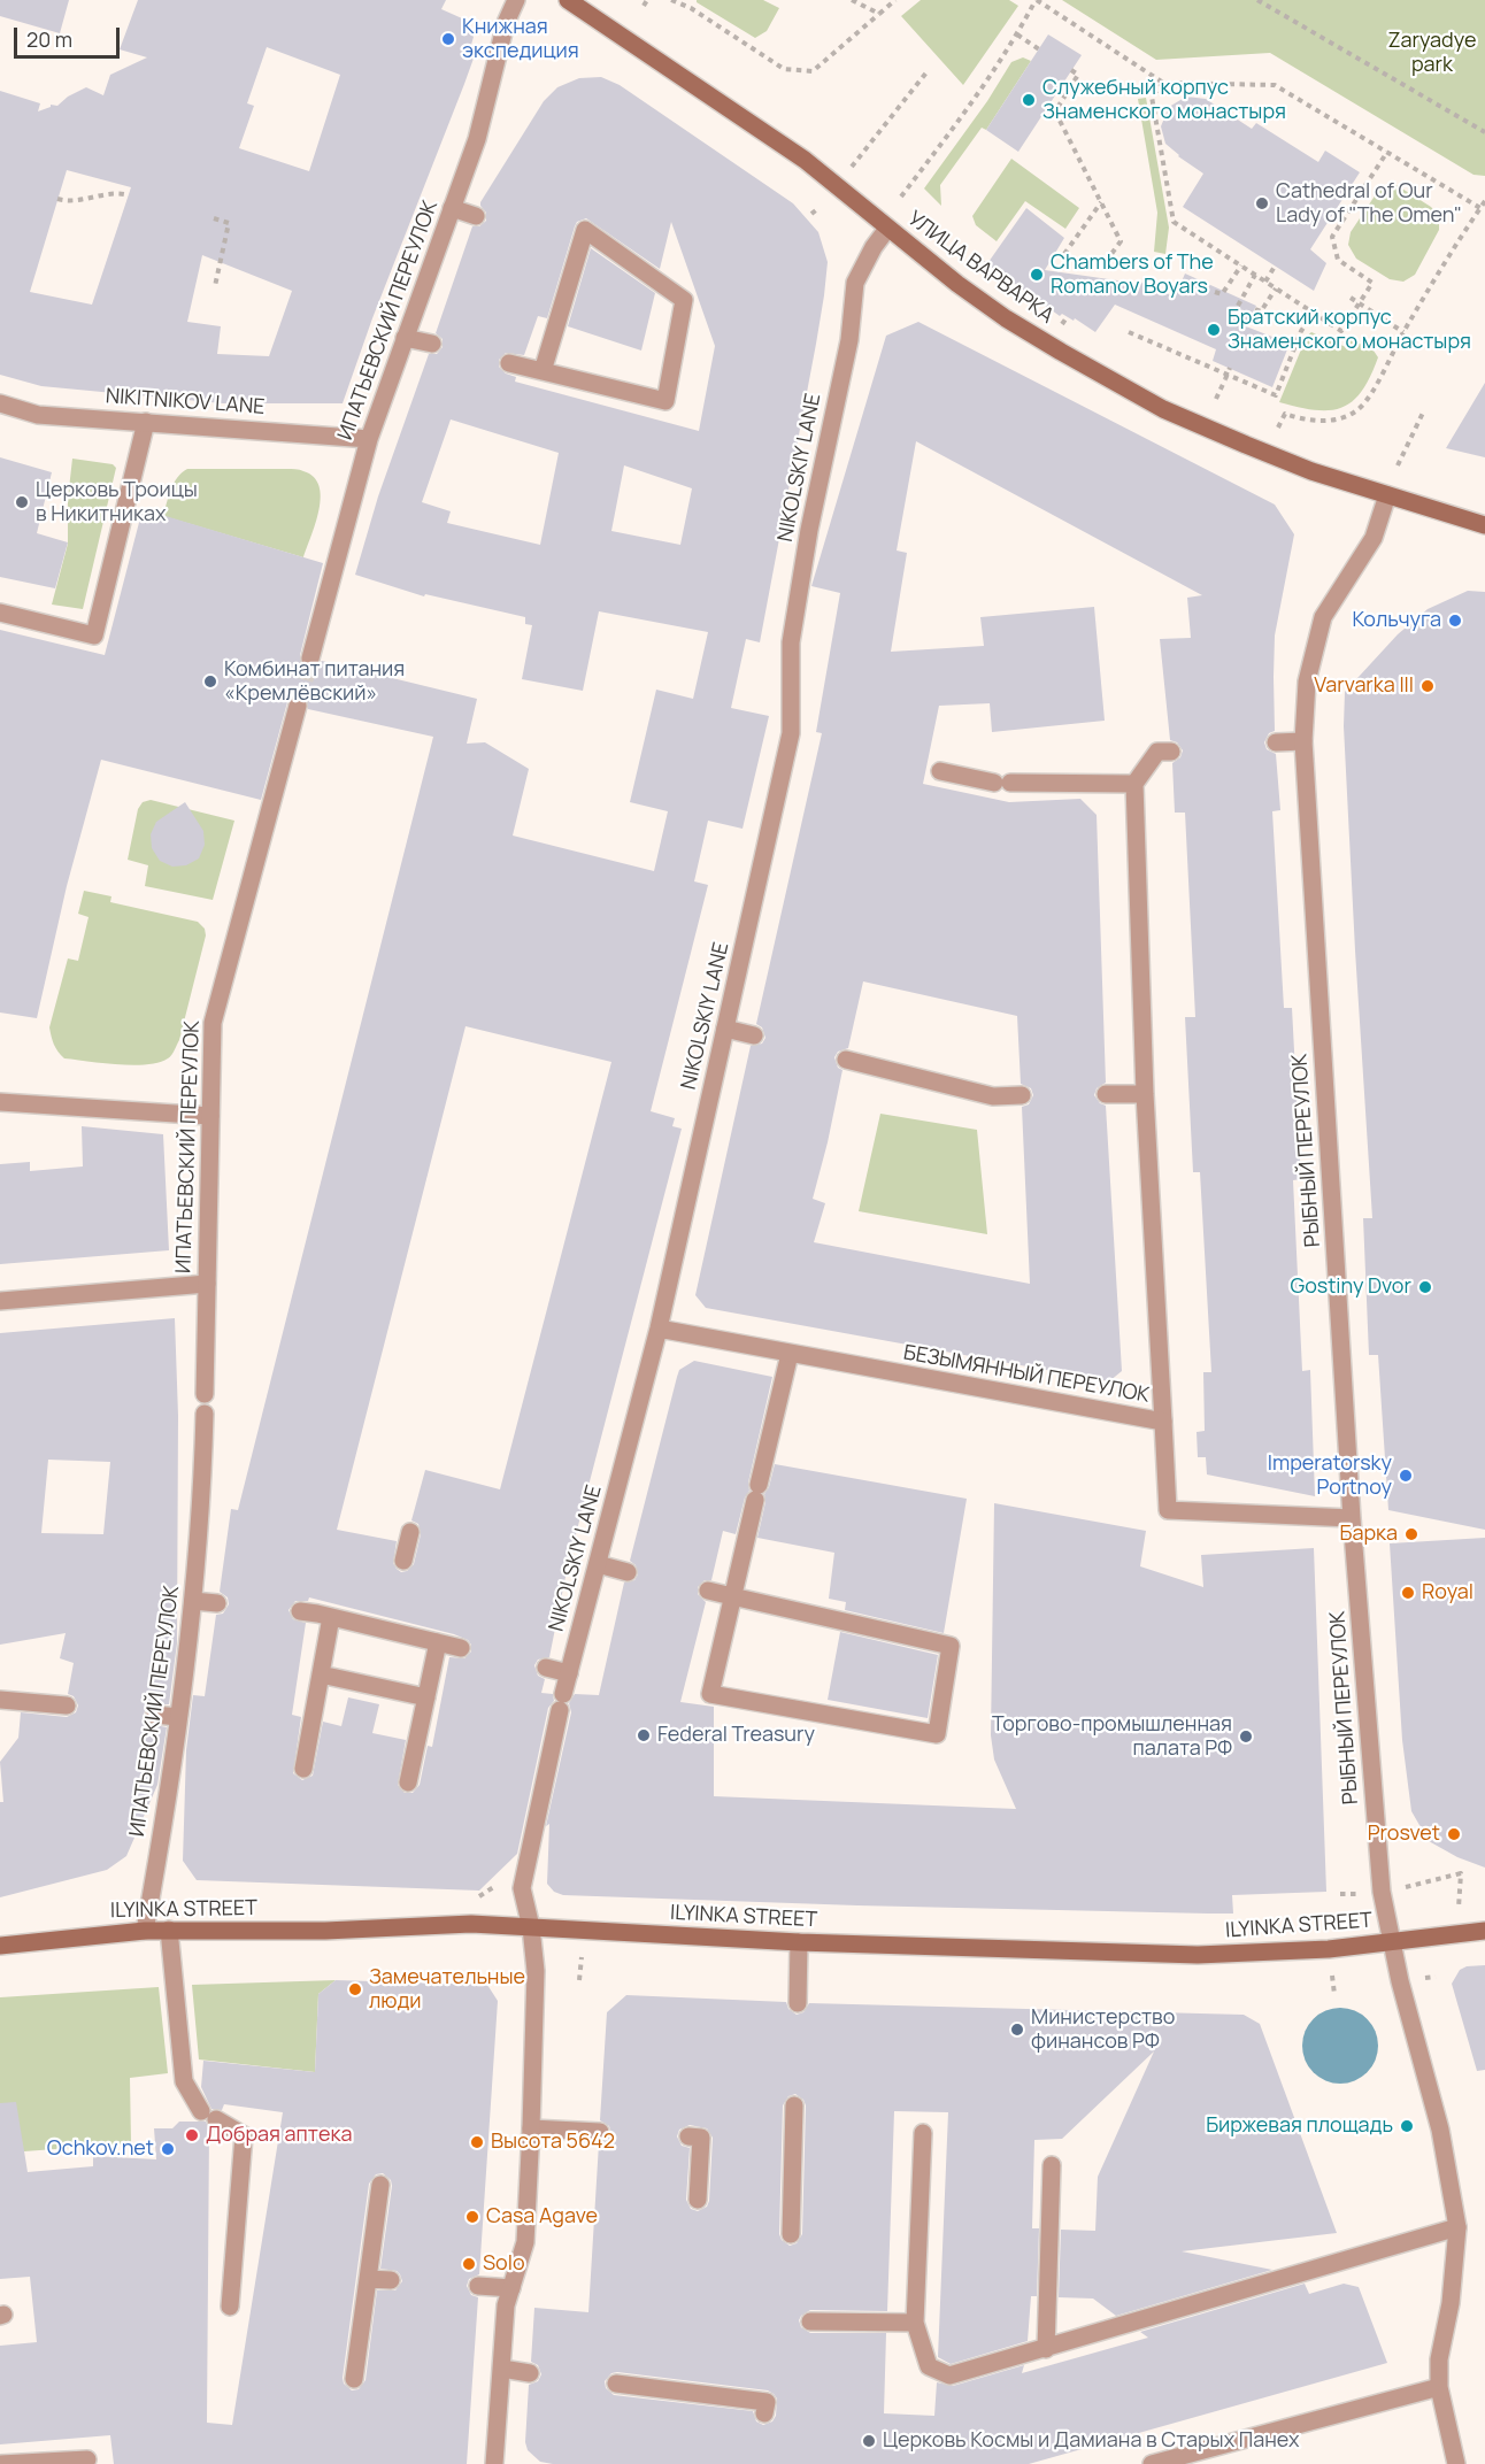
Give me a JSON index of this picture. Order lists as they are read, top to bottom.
{
  "streets": {
    "street": [
      "УЛИЦА ВАРВАРКА",
      "ИПАТЬЕВСКИЙ ПЕРЕУЛОК",
      "NIKITNIKOV LANE",
      "NIKOLSKIY LANE",
      "РЫБНЫЙ ПЕРЕУЛОК",
      "БЕЗЫМЯННЫЙ ПЕРЕУЛОК",
      "ILYINKA STREET"
    ]
  },
  "crossings": [
    ["УЛИЦА ВАРВАРКА", "NIKOLSKIY LANE"],
    ["УЛИЦА ВАРВАРКА", "РЫБНЫЙ ПЕРЕУЛОК"],
    ["ИПАТЬЕВСКИЙ ПЕРЕУЛОК", "NIKITNIKOV LANE"],
    ["ИПАТЬЕВСКИЙ ПЕРЕУЛОК", "ILYINKA STREET"],
    ["NIKOLSKIY LANE", "БЕЗЫМЯННЫЙ ПЕРЕУЛОК"],
    ["NIKOLSKIY LANE", "ILYINKA STREET"],
    ["РЫБНЫЙ ПЕРЕУЛОК", "БЕЗЫМЯННЫЙ ПЕРЕУЛОК"],
    ["РЫБНЫЙ ПЕРЕУЛОК", "ILYINKA STREET"]
  ],
  "parks": ["Zaryadye park"],
  "places": [
    "Книжная экспедиция",
    "Служебный корпус Знаменского монастыря",
    "Cathedral of Our Lady of \"The Omen\"",
    "Chambers of The Romanov Boyars",
    "Братский корпус Знаменского монастыря",
    "Церковь Троицы в Никитниках",
    "Кольчуга",
    "Комбинат питания «Кремлёвский»",
    "Varvarka III",
    "Gostiny Dvor",
    "Imperatorsky Portnoy",
    "Барка",
    "Royal",
    "Federal Treasury",
    "Торгово-промышленная палата РФ",
    "Prosvet",
    "Замечательные люди",
    "Министерство финансов РФ",
    "Биржевая площадь",
    "Добрая аптека",
    "Высота 5642",
    "Ochkov.net",
    "Casa Agave",
    "Solo",
    "Церковь Космы и Дамиана в Старых Панех"
  ],
  "scale_bar": "20 m"
}
